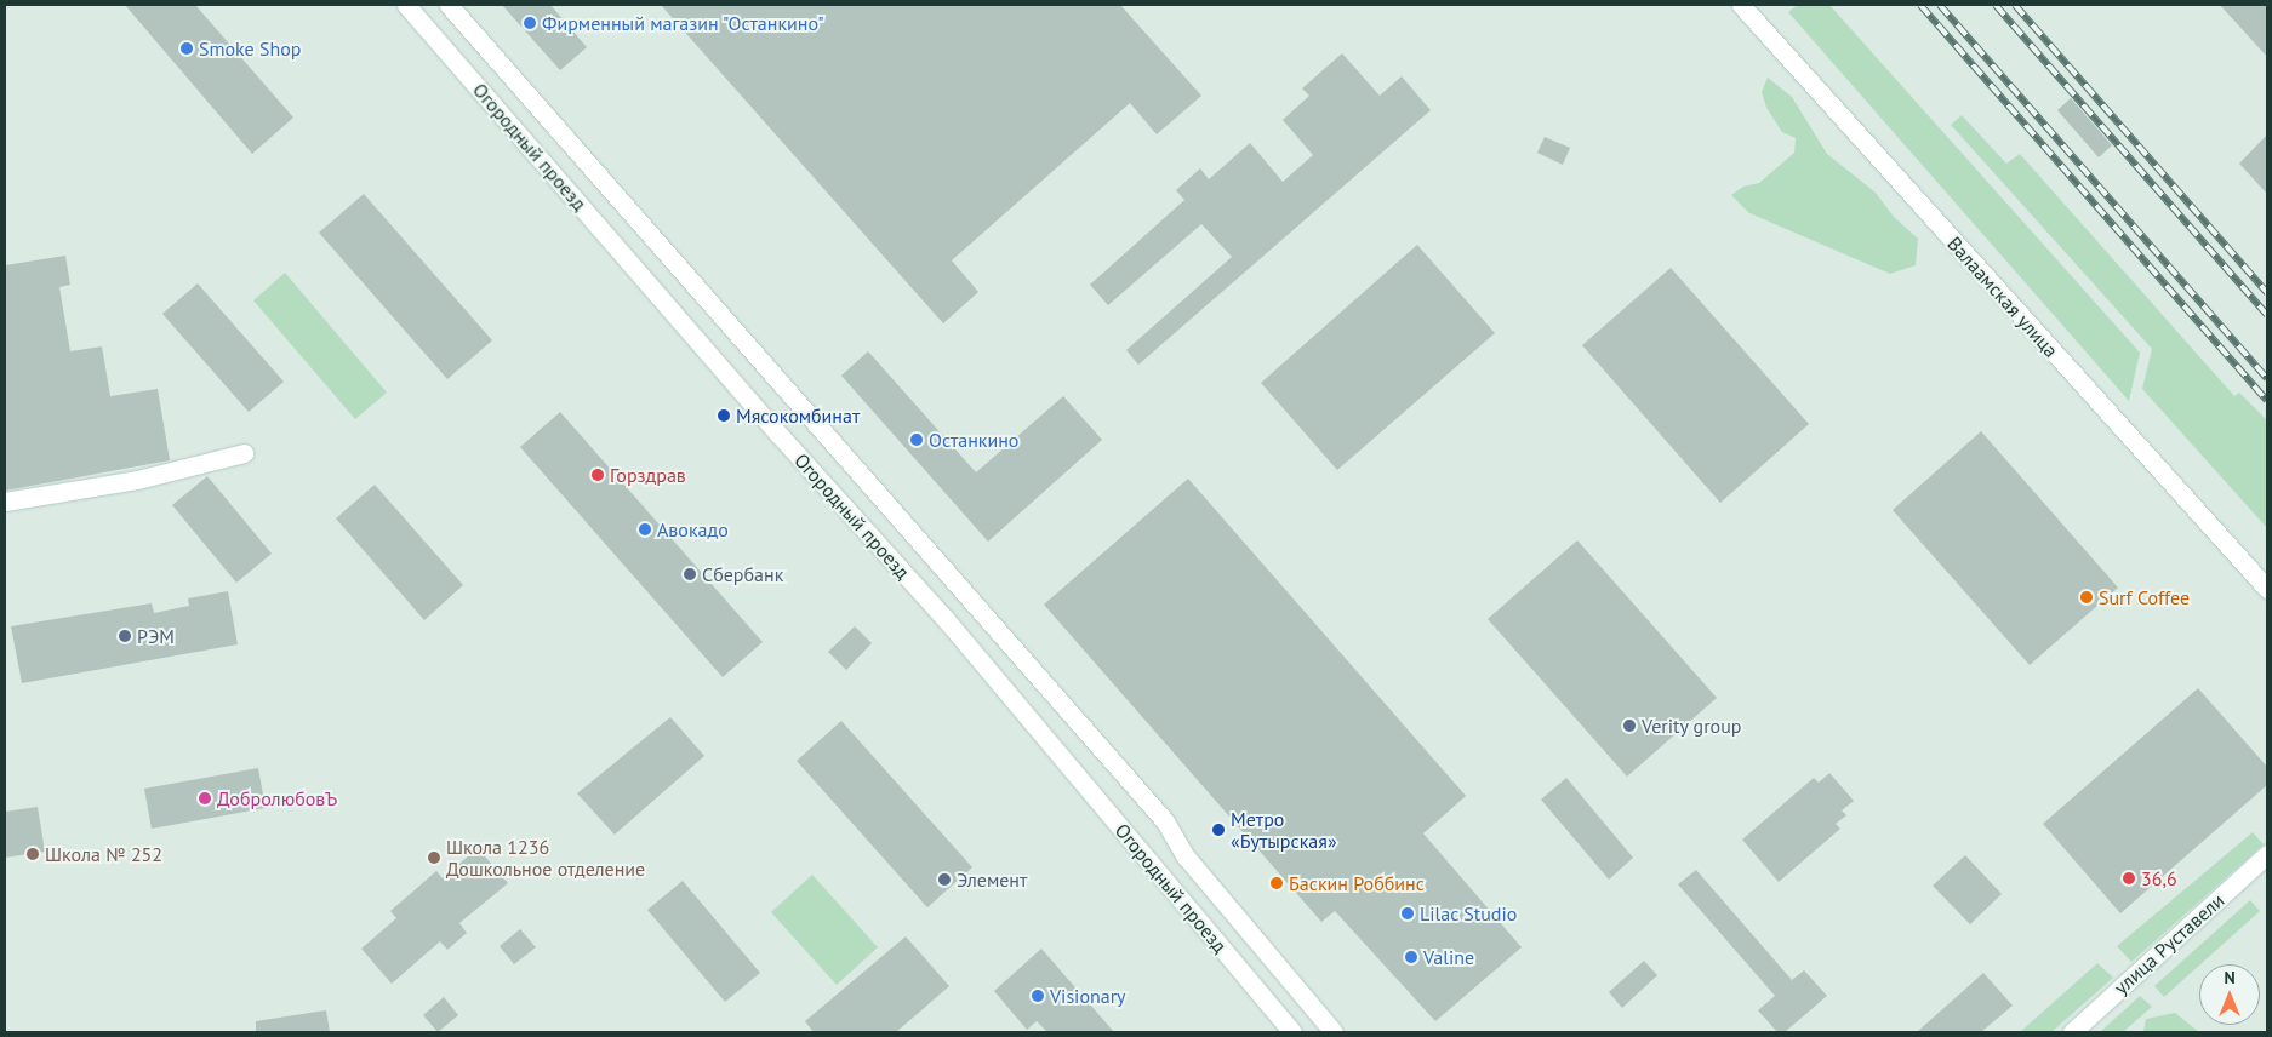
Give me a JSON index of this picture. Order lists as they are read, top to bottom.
{
  "streets": {
    "main road": ["Огородный проезд", "Валаамская улица", "улица Руставели"]
  },
  "places": [
    "Фирменный магазин \"Останкино\"",
    "Smoke Shop",
    "Мясокомбинат",
    "Останкино",
    "Горздрав",
    "Авокадо",
    "Сбербанк",
    "Surf Coffee",
    "РЭМ",
    "Verity group",
    "ДобролюбовЪ",
    "Метро «Бутырская»",
    "Школа № 252",
    "Школа 1236 Дошкольное отделение",
    "36,6",
    "Элемент",
    "Баскин Роббинс",
    "Lilac Studio",
    "Valine",
    "Visionary"
  ],
  "north": "top"
}
